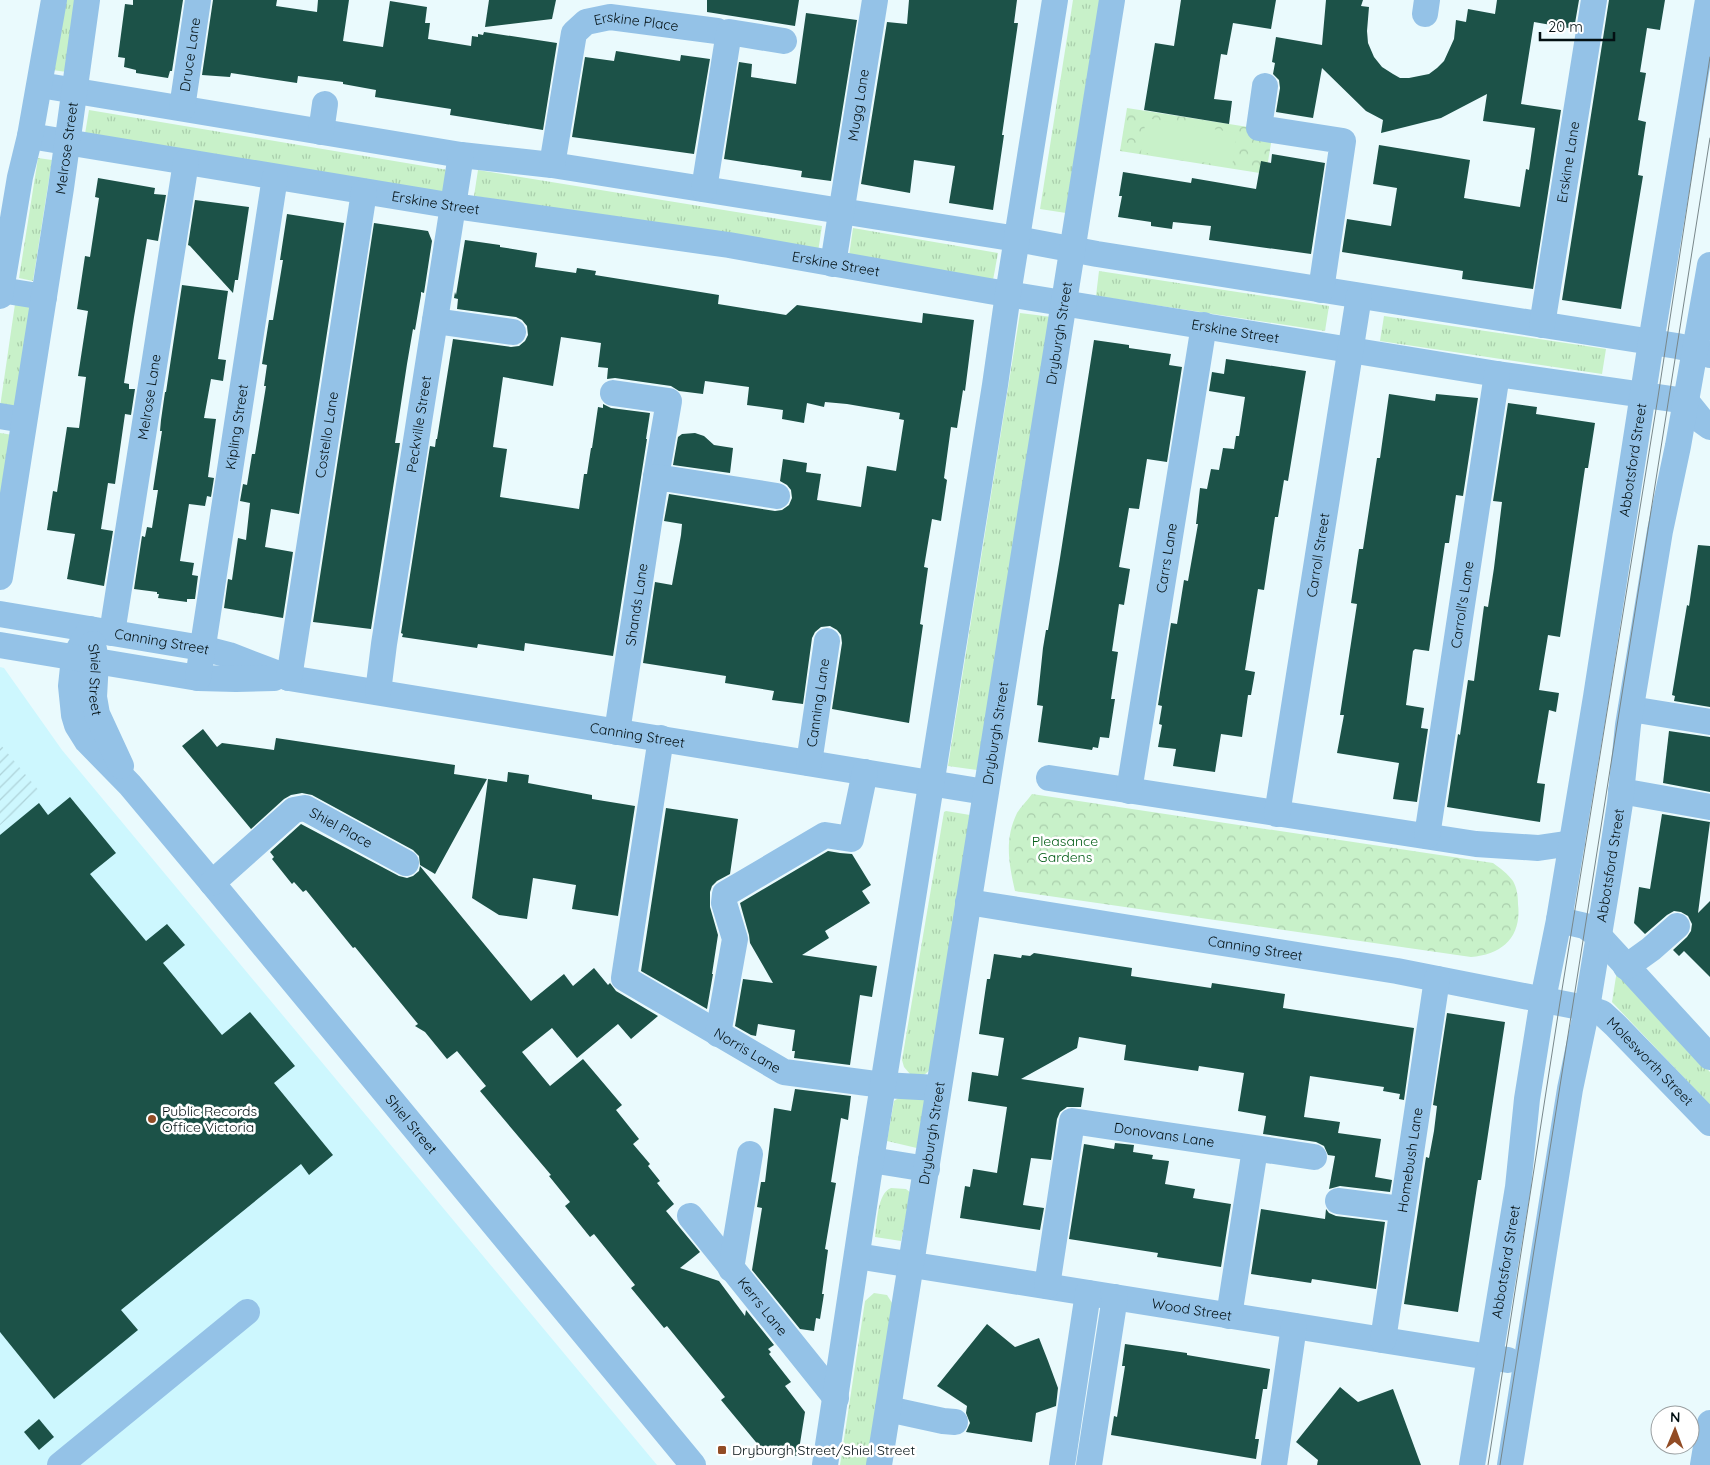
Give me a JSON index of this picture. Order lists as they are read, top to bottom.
{
  "streets": {
    "street": [
      "Erskine Place",
      "Druce Lane",
      "Mugg Lane",
      "Melrose Street",
      "Erskine Lane",
      "Erskine Street",
      "Dryburgh Street",
      "Melrose Lane",
      "Peckville Street",
      "Kipling Street",
      "Costello Lane",
      "Abbotsford Street",
      "Carroll Street",
      "Carrs Lane",
      "Shands Lane",
      "Carroll's Lane",
      "Canning Street",
      "Shiel Street",
      "Canning Lane",
      "Shiel Place",
      "Norris Lane",
      "Molesworth Street",
      "Donovans Lane",
      "Homebush Lane",
      "Kerrs Lane",
      "Wood Street"
    ]
  },
  "crossings": [
    ["Mugg Lane", "Erskine Street"],
    ["Melrose Street", "Erskine Street"],
    ["Erskine Street", "Dryburgh Street"],
    ["Erskine Street", "Melrose Lane"],
    ["Erskine Street", "Peckville Street"],
    ["Erskine Street", "Kipling Street"],
    ["Erskine Street", "Costello Lane"],
    ["Erskine Street", "Abbotsford Street"],
    ["Erskine Street", "Carroll Street"],
    ["Erskine Street", "Carrs Lane"],
    ["Erskine Street", "Carroll's Lane"],
    ["Dryburgh Street", "Canning Street"],
    ["Dryburgh Street", "Norris Lane"],
    ["Dryburgh Street", "Wood Street"],
    ["Melrose Lane", "Canning Street"],
    ["Melrose Lane", "Shiel Street"],
    ["Peckville Street", "Canning Street"],
    ["Kipling Street", "Canning Street"],
    ["Costello Lane", "Canning Street"],
    ["Abbotsford Street", "Canning Street"],
    ["Abbotsford Street", "Molesworth Street"],
    ["Abbotsford Street", "Wood Street"],
    ["Shands Lane", "Canning Street"],
    ["Canning Street", "Shiel Street"],
    ["Canning Street", "Canning Lane"],
    ["Canning Street", "Norris Lane"],
    ["Canning Street", "Homebush Lane"],
    ["Shiel Street", "Shiel Place"],
    ["Donovans Lane", "Wood Street"],
    ["Homebush Lane", "Wood Street"]
  ],
  "parks": ["Pleasance Gardens"],
  "places": {
    "other": ["Public Records Office Victoria"],
    "transit": ["Dryburgh Street/Shiel Street"]
  },
  "scale_bar": "20 m",
  "north": "top"
}
